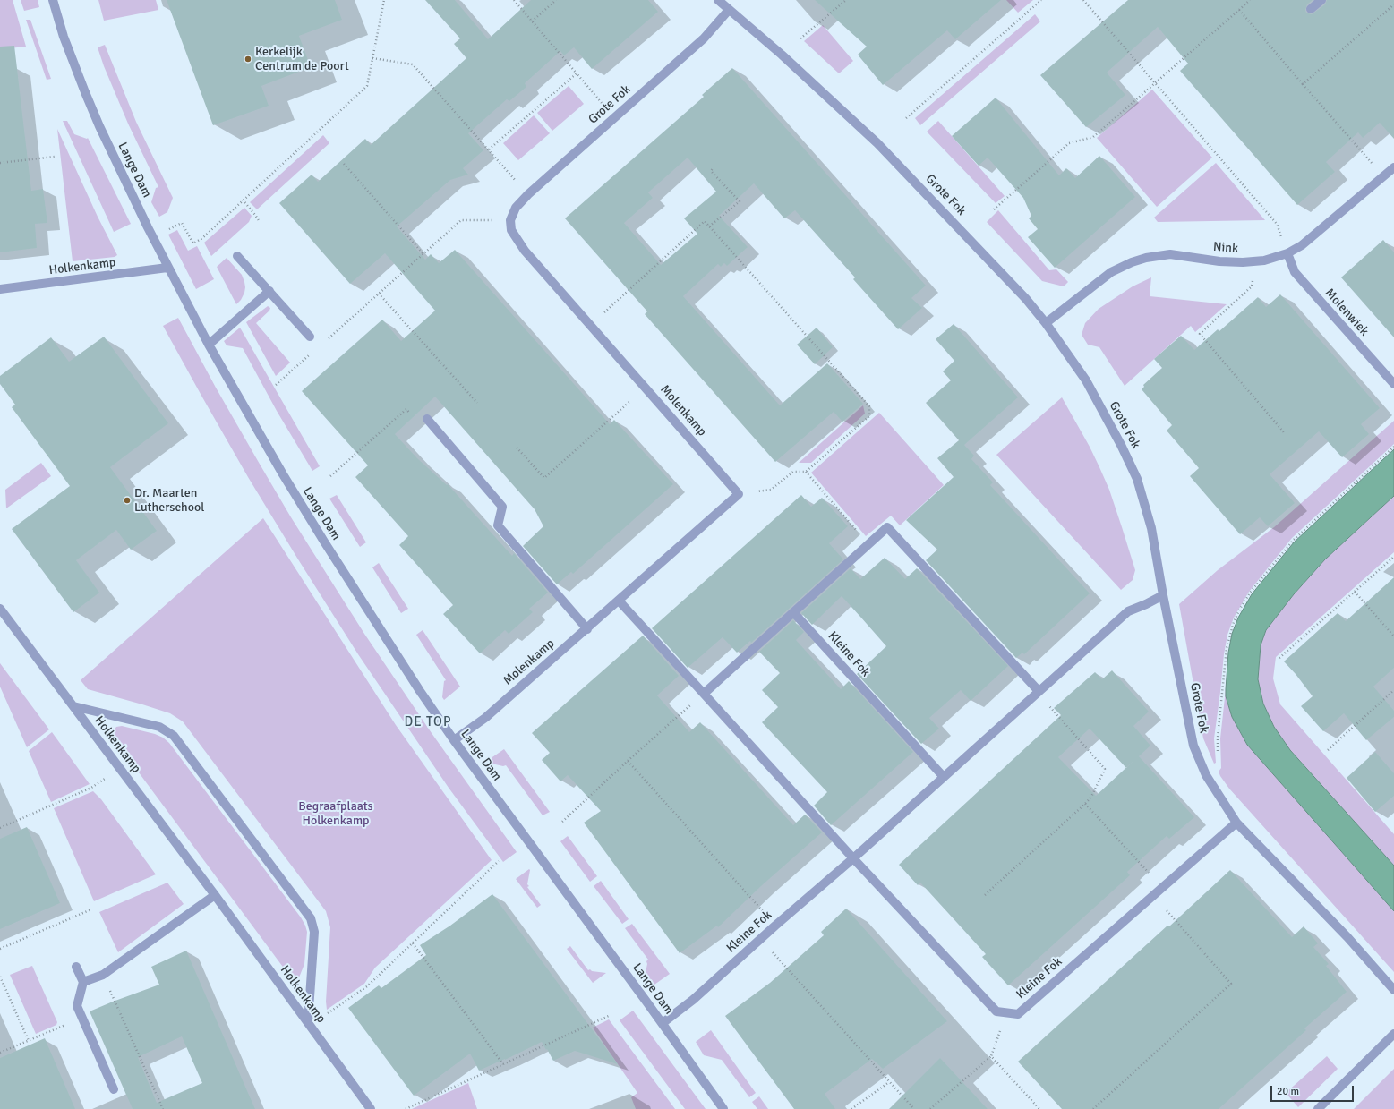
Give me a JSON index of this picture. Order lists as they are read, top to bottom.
{
  "streets": {
    "street": [
      "Grote Fok",
      "Lange Dam",
      "Nink",
      "Holkenkamp",
      "Molenwiek",
      "Molenkamp",
      "Kleine Fok"
    ]
  },
  "crossings": [
    ["Grote Fok", "Nink"],
    ["Grote Fok", "Molenkamp"],
    ["Grote Fok", "Kleine Fok"],
    ["Lange Dam", "Holkenkamp"],
    ["Lange Dam", "Molenkamp"],
    ["Lange Dam", "Kleine Fok"],
    ["Nink", "Molenwiek"]
  ],
  "districts": ["DE TOP"],
  "parks": ["Begraafplaats Holkenkamp"],
  "places": ["Kerkelijk Centrum de Poort", "Dr. Maarten Lutherschool"],
  "scale_bar": "20 m"
}
